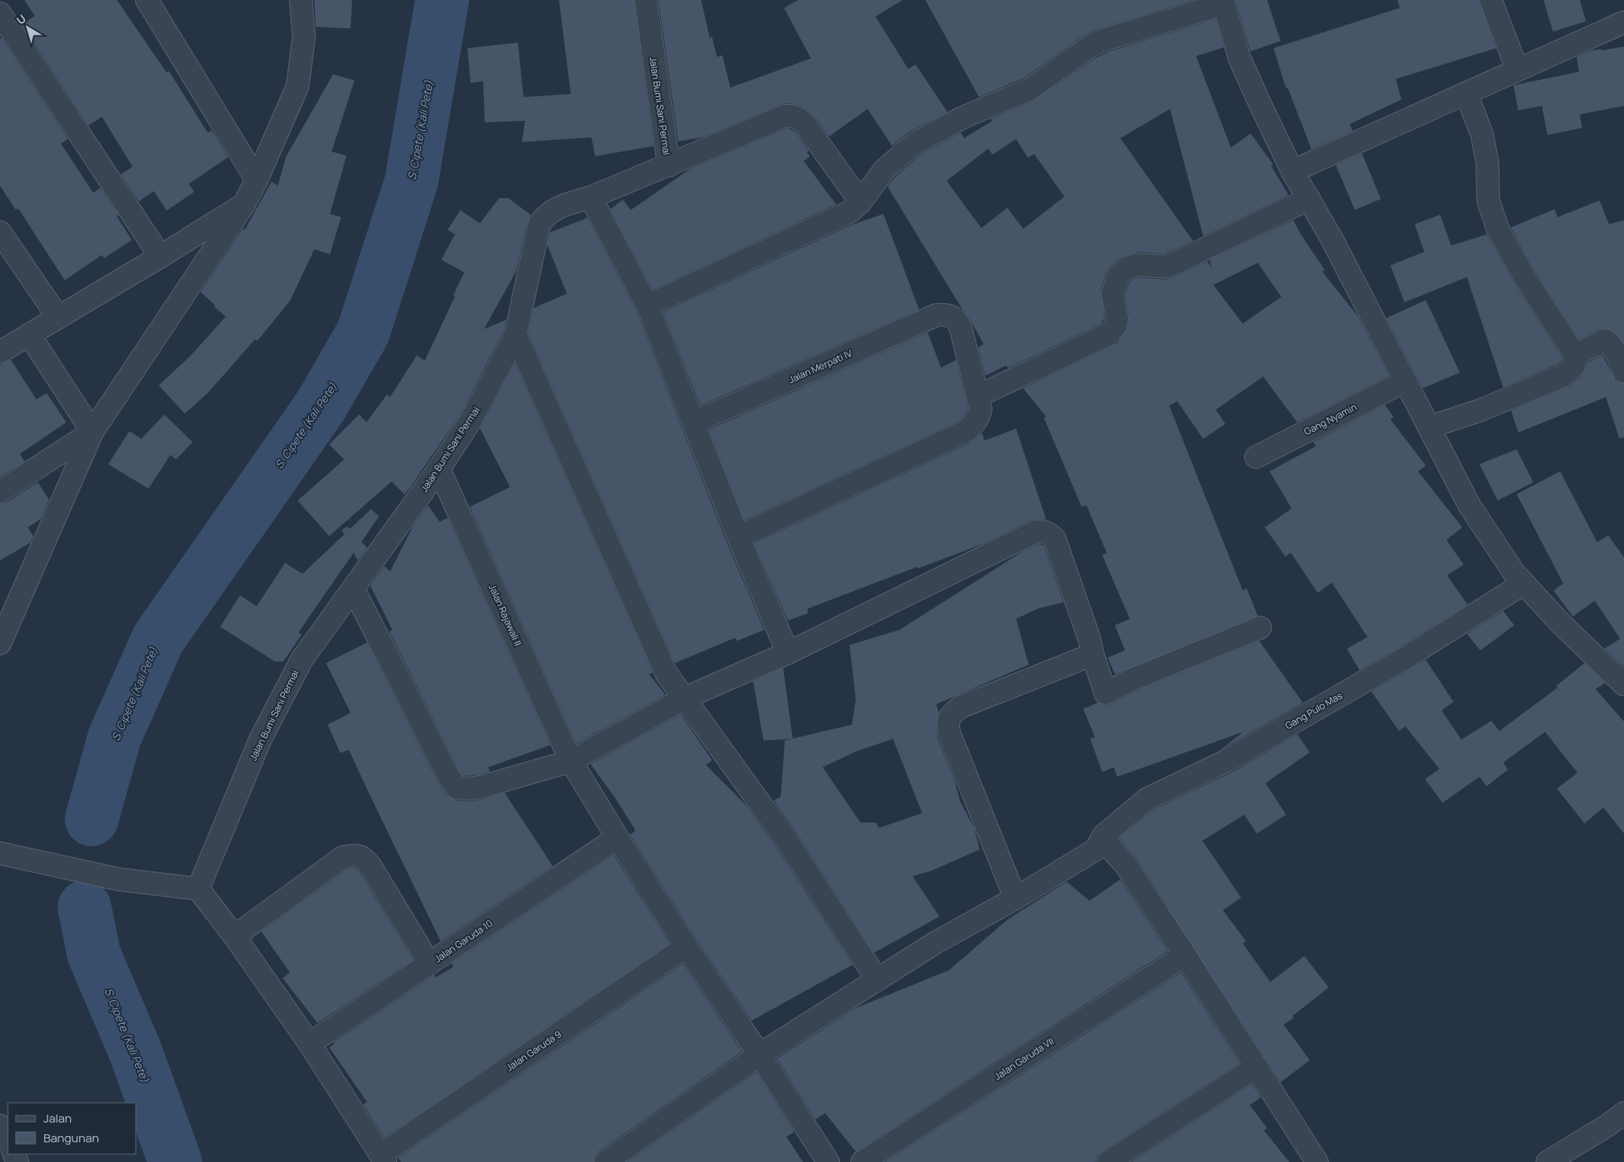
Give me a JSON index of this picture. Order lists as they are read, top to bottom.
{
  "streets": {
    "street": [
      "Jalan Bumi Sani Permai",
      "Jalan Merpati IV",
      "Gang Nyamin",
      "Jalan Rajawali II",
      "Gang Pulo Mas",
      "Jalan Garuda 10",
      "Jalan Garuda 9",
      "Jalan Garuda VII"
    ]
  },
  "crossings": [
    ["Jalan Bumi Sani Permai", "Jalan Rajawali II"],
    ["Jalan Rajawali II", "Gang Pulo Mas"],
    ["Jalan Rajawali II", "Jalan Garuda 10"],
    ["Jalan Rajawali II", "Jalan Garuda 9"]
  ],
  "water": ["S. Cipete (Kali Pete)"],
  "legend": ["Jalan", "Bangunan"],
  "north": "top left"
}
